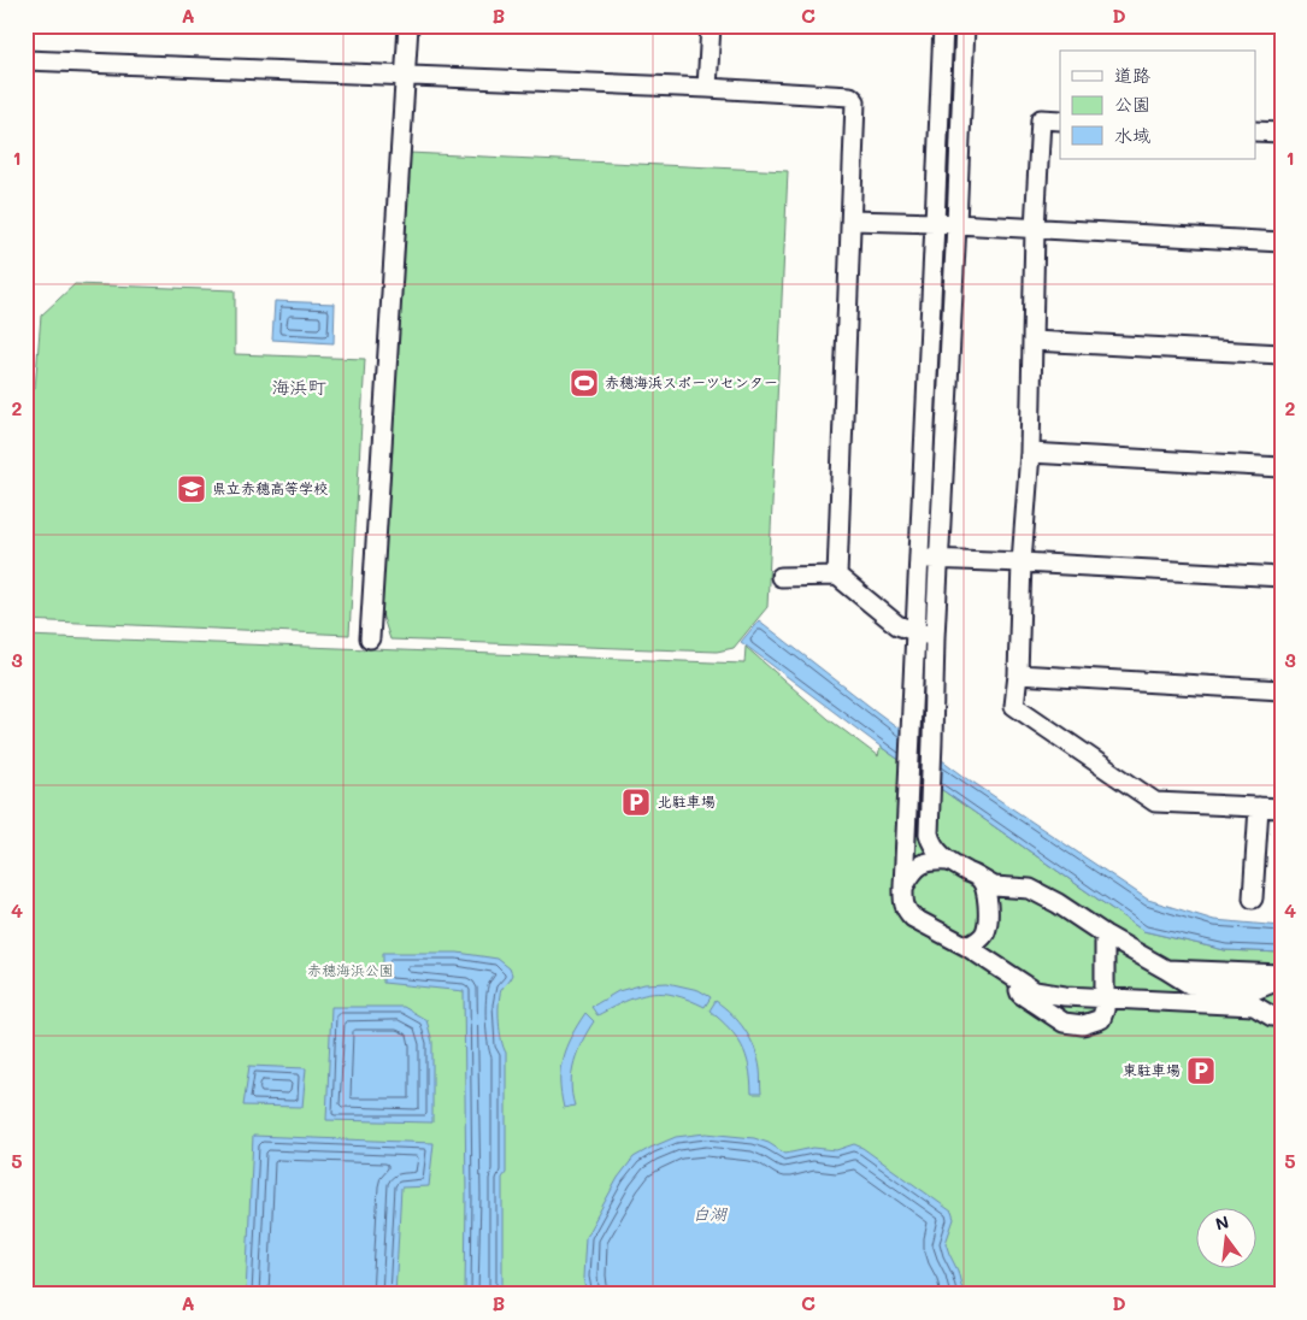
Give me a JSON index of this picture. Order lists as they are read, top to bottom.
{
  "districts": ["海浜町"],
  "water": ["白湖"],
  "parks": ["赤穂海浜公園"],
  "places": {
    "sports": ["赤穂海浜スポーツセンター"],
    "school or university": ["県立赤穂高等学校"],
    "parking": ["北駐車場", "東駐車場"]
  },
  "legend": ["道路", "公園", "水域"],
  "north": "top",
  "grid": {
    "columns": [
      "A",
      "B",
      "C",
      "D"
    ],
    "rows": [
      "1",
      "2",
      "3",
      "4",
      "5"
    ]
  }
}
